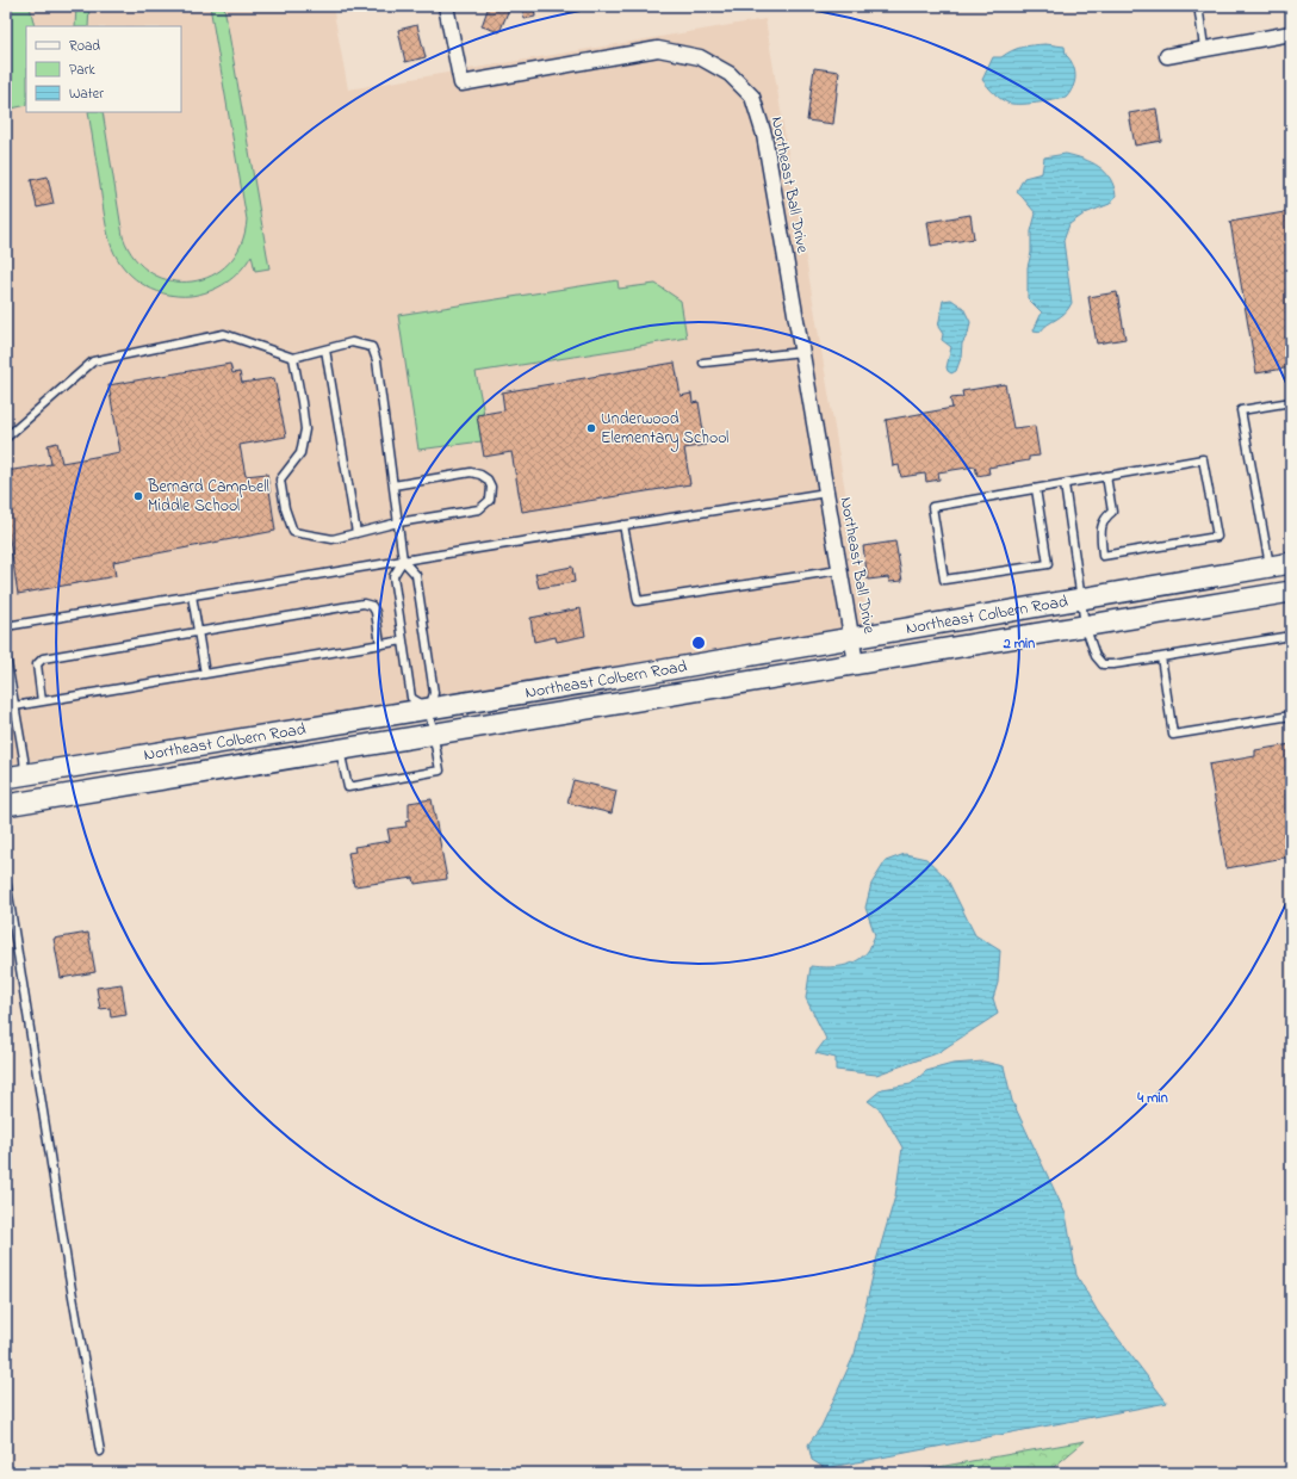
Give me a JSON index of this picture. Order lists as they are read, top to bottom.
{
  "streets": {
    "main road": ["Northeast Colbern Road"],
    "street": ["Northeast Ball Drive"]
  },
  "crossings": [
    ["Northeast Ball Drive", "Northeast Colbern Road"]
  ],
  "places": ["Underwood Elementary School", "Bernard Campbell Middle School"],
  "legend": ["Road", "Park", "Water"],
  "rings": ["2 min", "4 min"]
}
